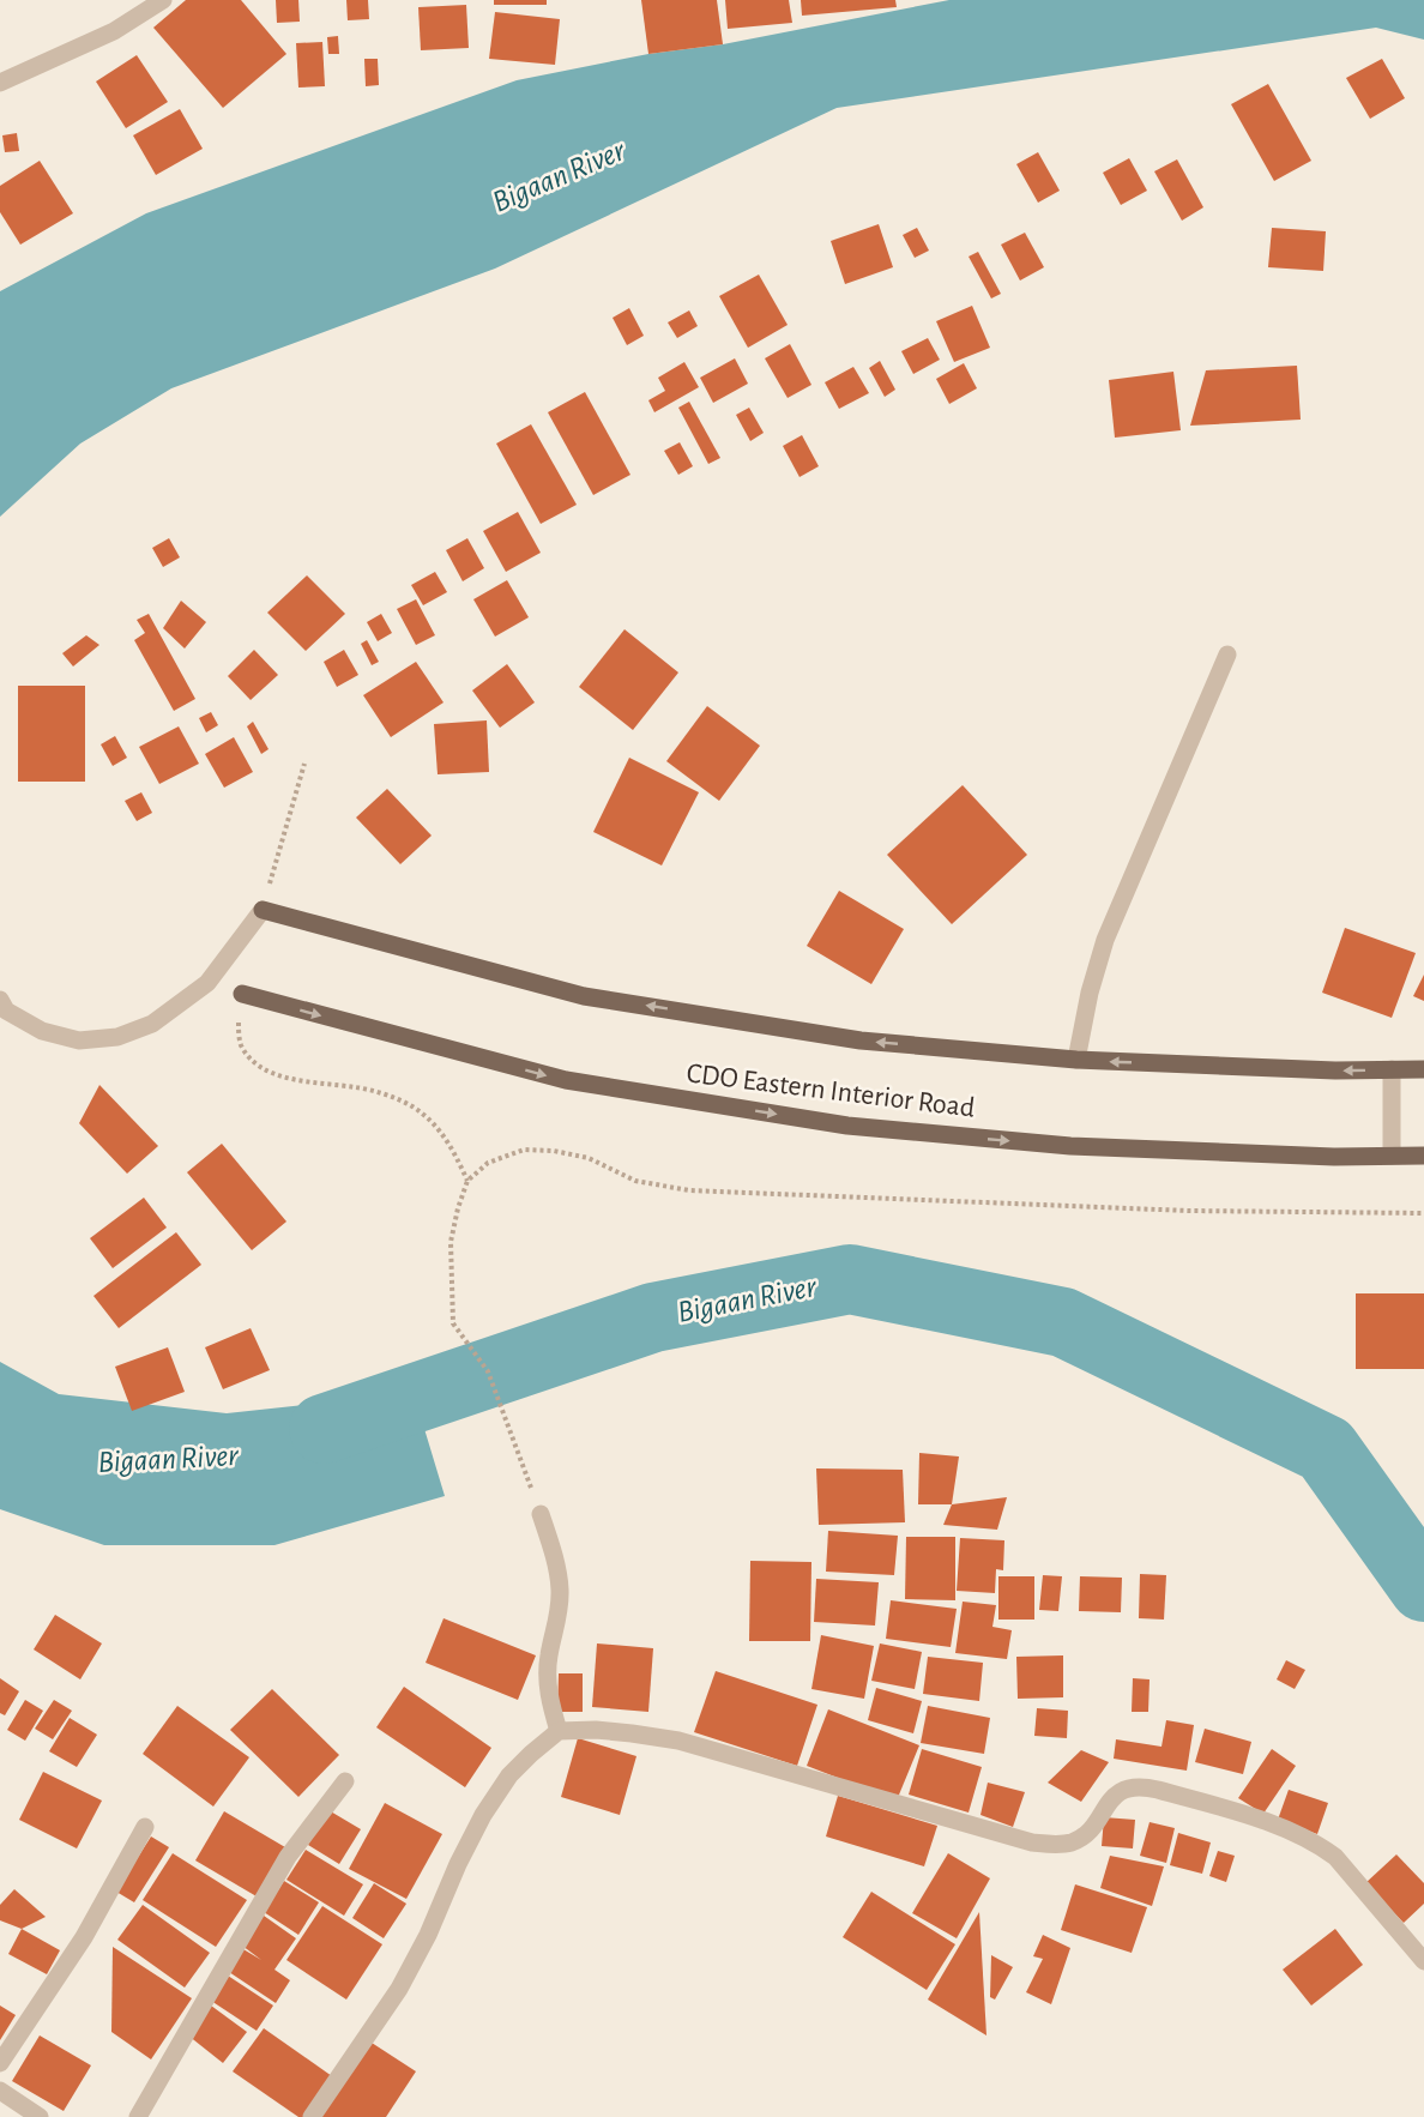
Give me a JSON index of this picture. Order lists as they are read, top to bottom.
{
  "streets": {
    "main road": ["CDO Eastern Interior Road"]
  },
  "water": ["Bigaan River"]
}
